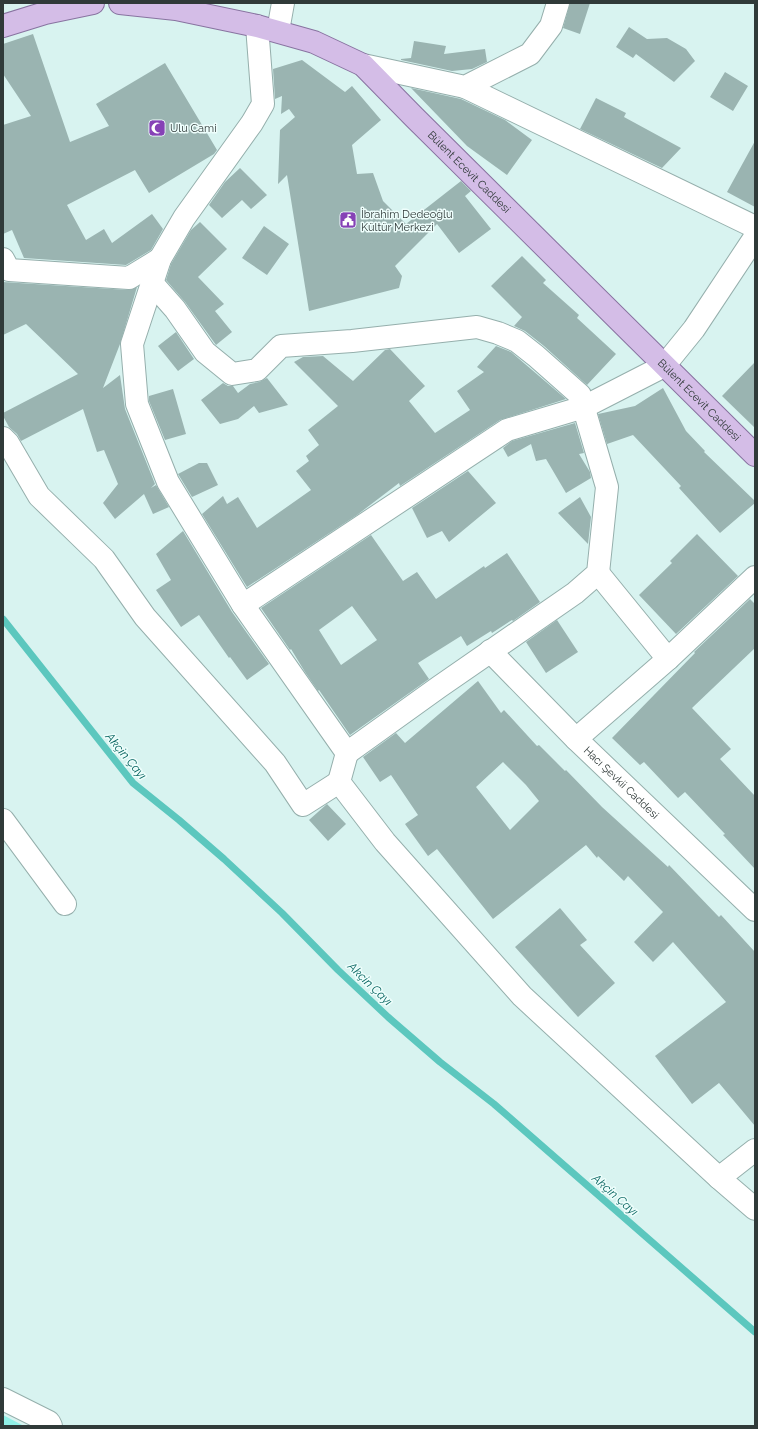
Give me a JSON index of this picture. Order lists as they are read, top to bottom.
{
  "streets": {
    "main road": ["Bülent Ecevit Caddesi"],
    "street": ["Hacı Şevkii Caddesi"]
  },
  "water": ["Akçin Çayı"],
  "places": {
    "mosque": ["Ulu Cami"],
    "public building": ["İbrahim Dedeoğlu Kültür Merkezi"]
  }
}
